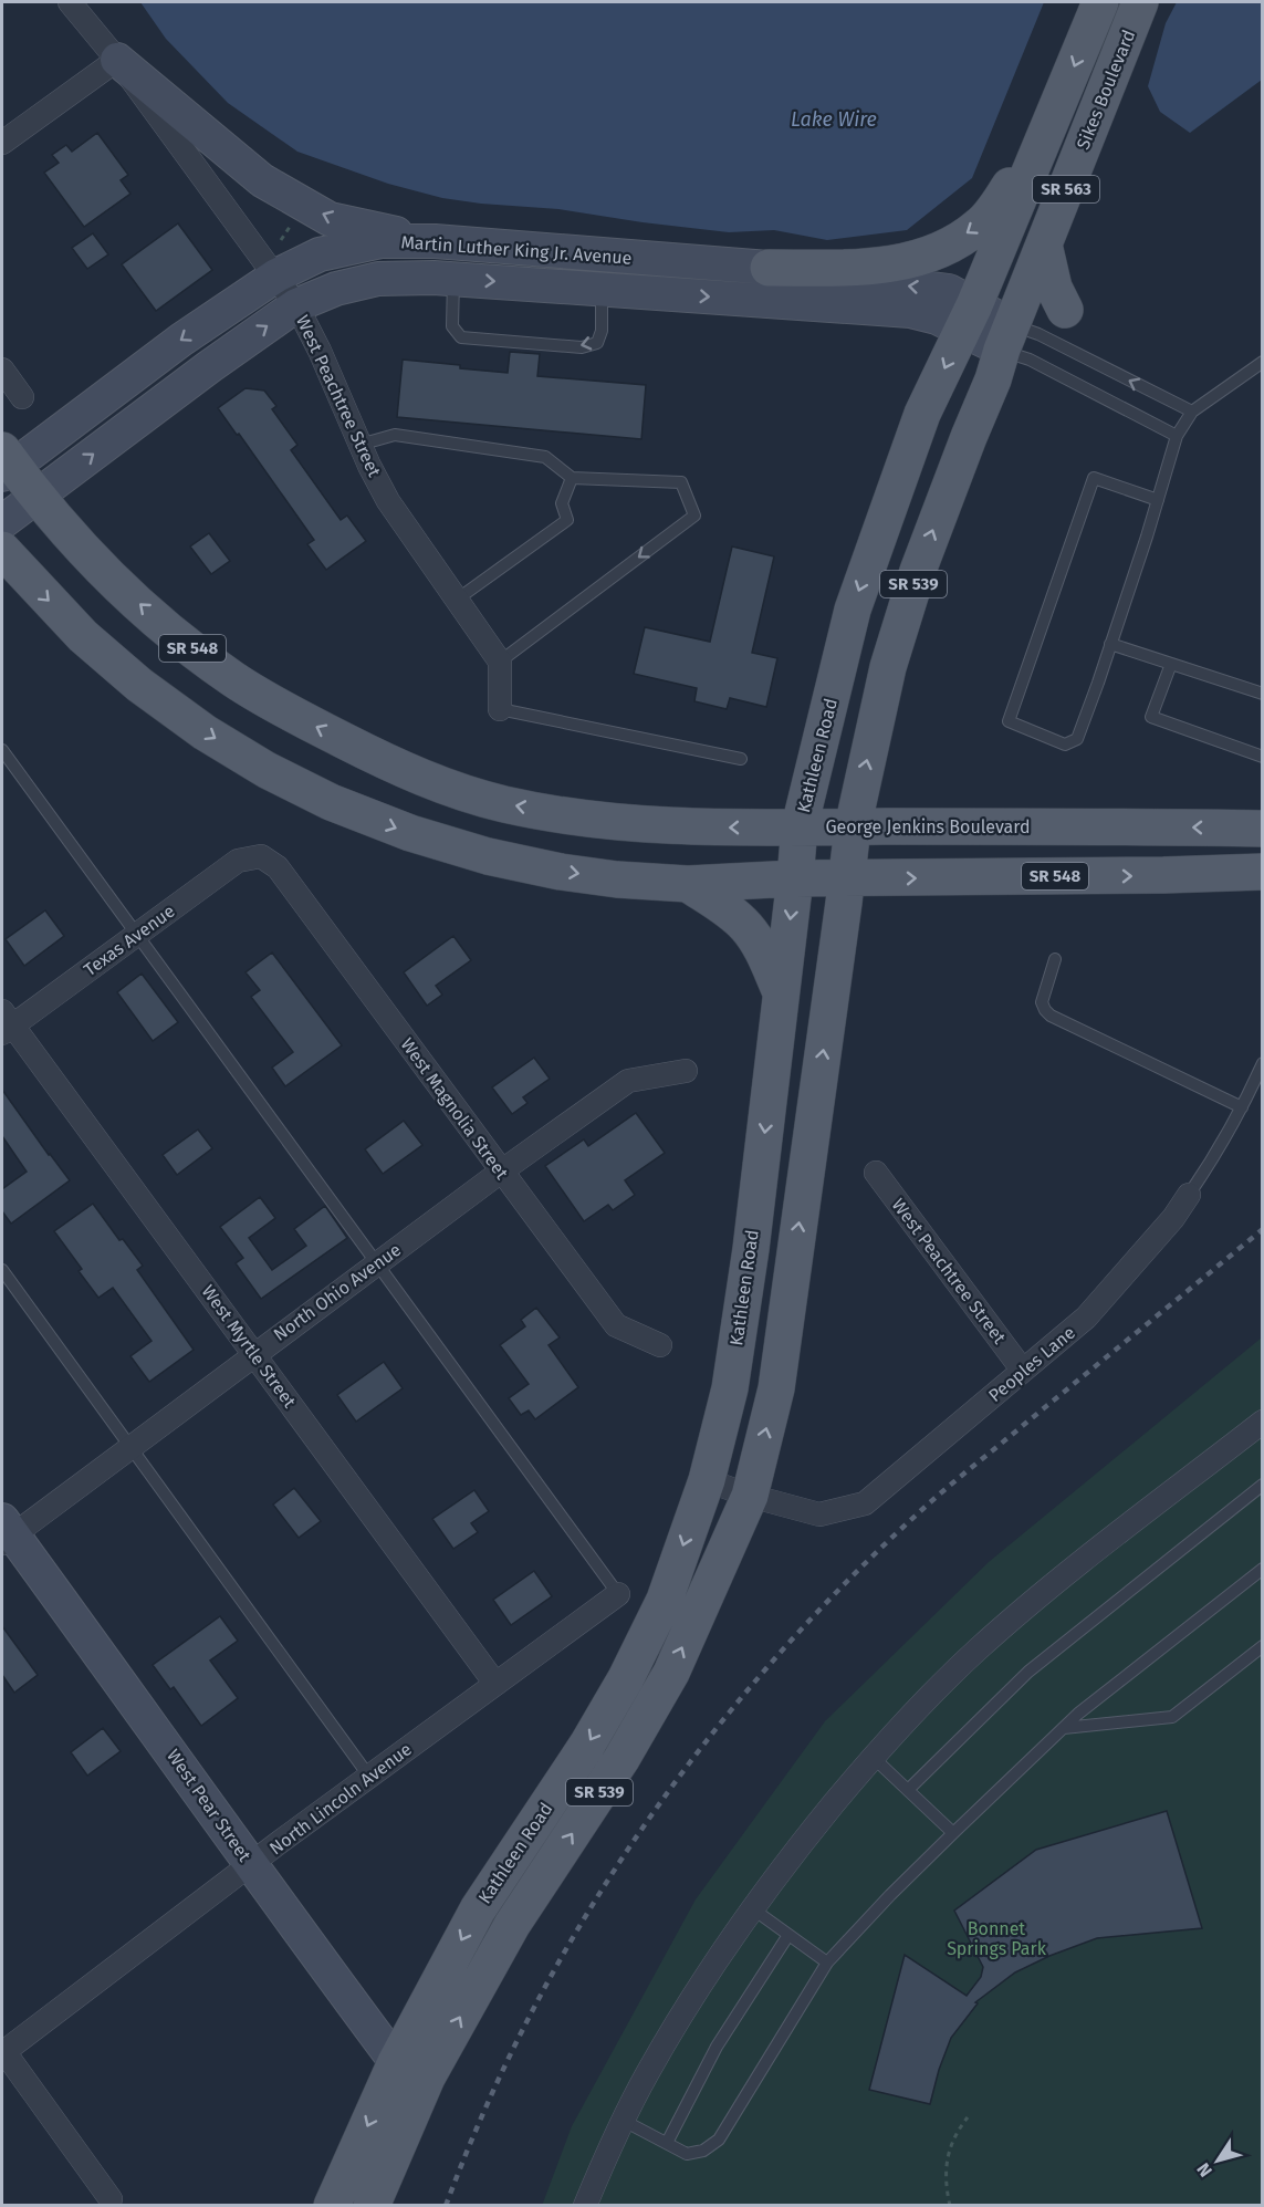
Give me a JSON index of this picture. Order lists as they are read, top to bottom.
{
  "streets": {
    "main road": [
      "Sikes Boulevard",
      "SR 563",
      "Martin Luther King Jr. Avenue",
      "SR 539",
      "SR 548",
      "Kathleen Road",
      "George Jenkins Boulevard",
      "West Pear Street"
    ],
    "street": [
      "West Peachtree Street",
      "Texas Avenue",
      "West Magnolia Street",
      "North Ohio Avenue",
      "West Myrtle Street",
      "Peoples Lane",
      "North Lincoln Avenue"
    ]
  },
  "crossings": [
    ["Sikes Boulevard", "Martin Luther King Jr. Avenue"],
    ["Sikes Boulevard", "Kathleen Road"],
    ["SR 563", "Martin Luther King Jr. Avenue"],
    ["SR 563", "Kathleen Road"],
    ["Martin Luther King Jr. Avenue", "West Peachtree Street"],
    ["Martin Luther King Jr. Avenue", "Kathleen Road"],
    ["Martin Luther King Jr. Avenue", "George Jenkins Boulevard"],
    ["West Peachtree Street", "Peoples Lane"],
    ["SR 548", "Kathleen Road"],
    ["Kathleen Road", "George Jenkins Boulevard"],
    ["Kathleen Road", "Peoples Lane"],
    ["Kathleen Road", "West Pear Street"],
    ["Texas Avenue", "West Magnolia Street"],
    ["Texas Avenue", "West Myrtle Street"],
    ["West Magnolia Street", "North Ohio Avenue"],
    ["North Ohio Avenue", "West Myrtle Street"],
    ["North Ohio Avenue", "West Pear Street"],
    ["West Myrtle Street", "North Lincoln Avenue"],
    ["North Lincoln Avenue", "West Pear Street"]
  ],
  "water": ["Lake Wire"],
  "parks": ["Bonnet Springs Park"],
  "north": "bottom left"
}
